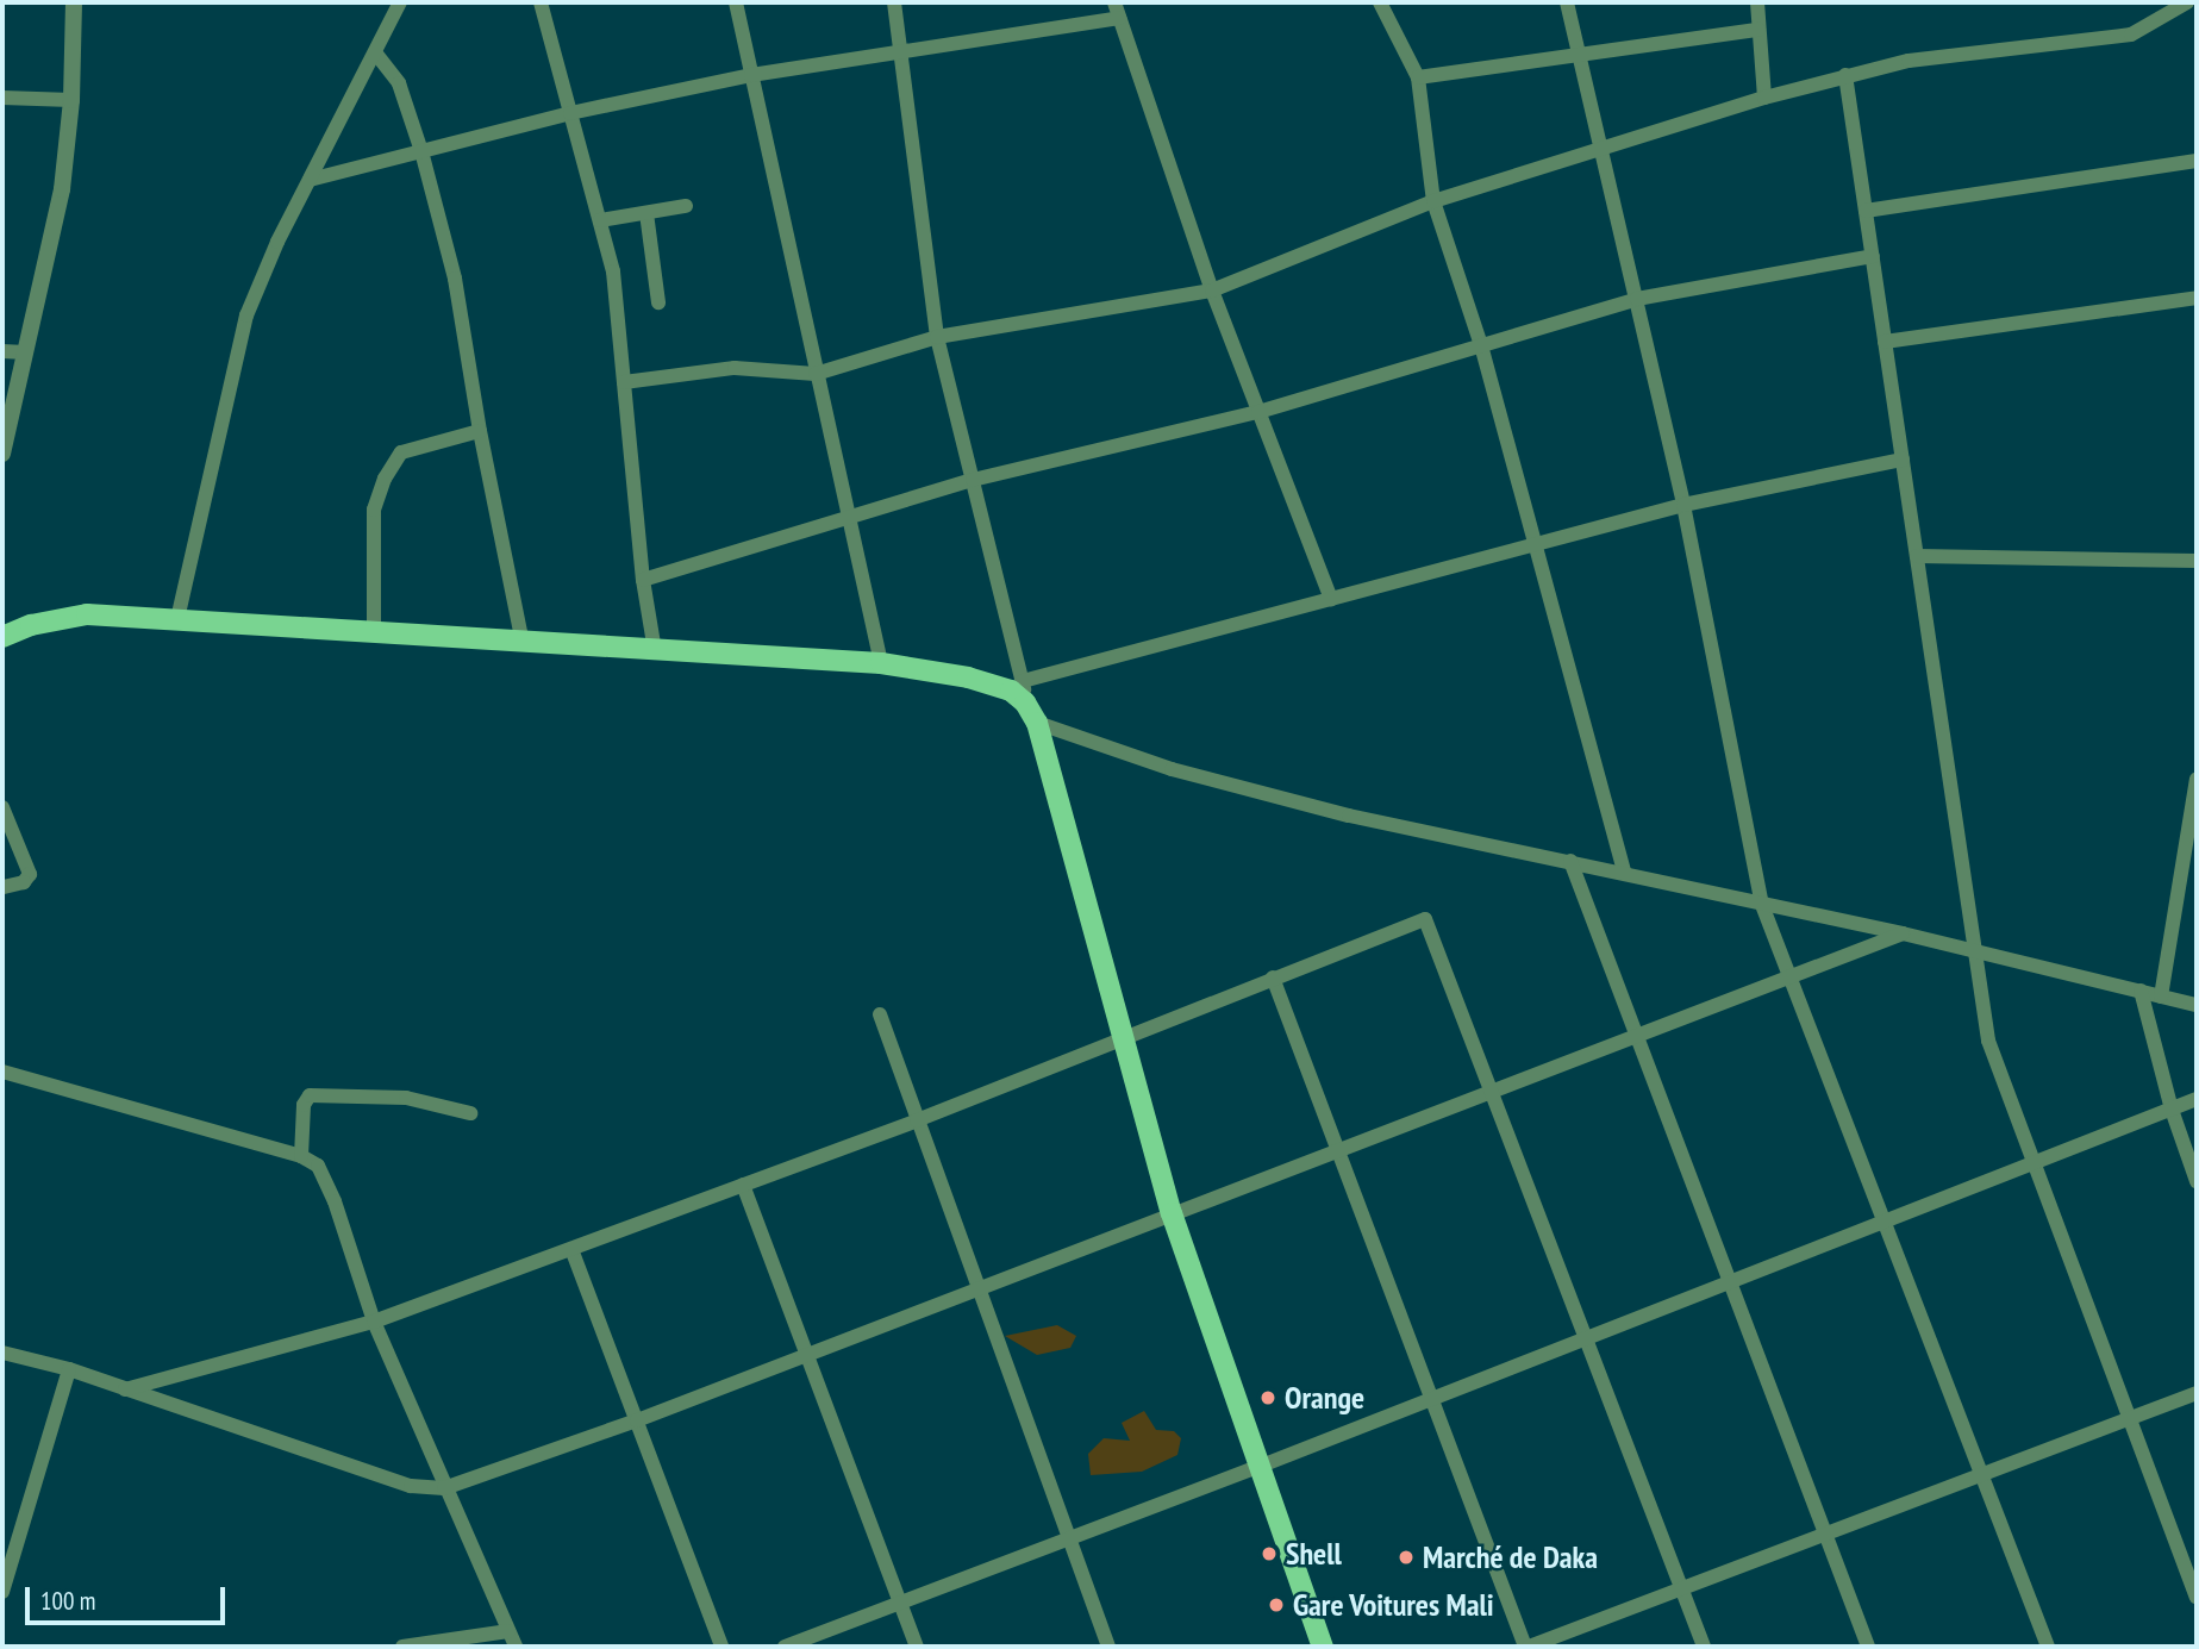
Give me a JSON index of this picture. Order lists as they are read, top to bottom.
{
  "places": [
    "Orange",
    "Shell",
    "Marché de Daka",
    "Gare Voitures Mali"
  ],
  "scale_bar": "100 m"
}
